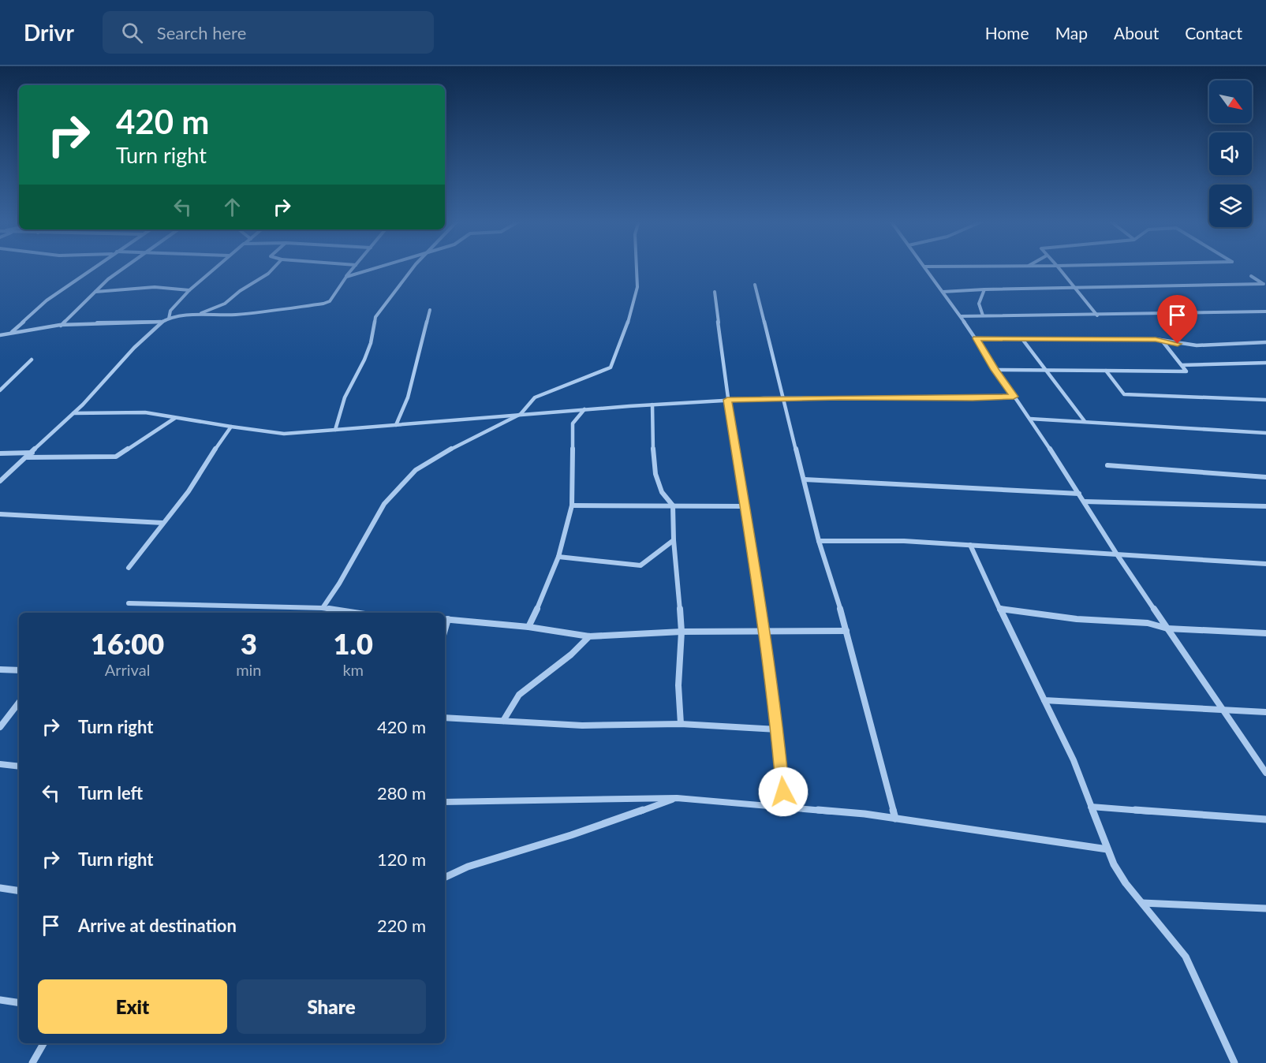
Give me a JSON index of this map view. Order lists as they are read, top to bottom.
{
  "north": "bottom right",
  "page": {
    "header": "Drivr",
    "search": "Search here",
    "nav": [
      "Home",
      "Map",
      "About",
      "Contact"
    ],
    "turn": ["420 m", "Turn right"],
    "eta": [
      "16:00",
      "Arrival",
      "3",
      "min",
      "1.0",
      "km"
    ],
    "list": [
      {
        "name": "Turn right",
        "value": "420 m"
      },
      {
        "name": "Turn left",
        "value": "280 m"
      },
      {
        "name": "Turn right",
        "value": "120 m"
      },
      {
        "name": "Arrive at destination",
        "value": "220 m"
      }
    ],
    "buttons": ["Exit", "Share"]
  }
}
